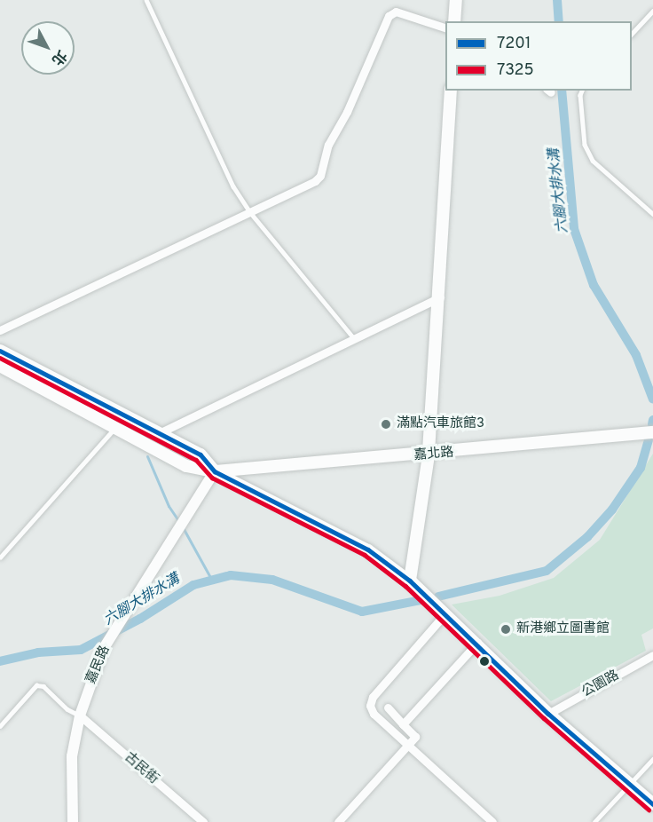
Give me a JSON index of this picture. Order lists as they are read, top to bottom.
{
  "streets": {
    "main road": ["嘉北路"],
    "street": ["嘉民路", "公園路", "古民街"]
  },
  "crossings": [
    ["嘉北路", "嘉民路"],
    ["嘉民路", "古民街"]
  ],
  "water": ["六腳大排水溝"],
  "places": ["滿點汽車旅館3", "新港鄉立圖書館"],
  "lines": ["transit line 7201", "transit line 7325"],
  "legend": ["7201", "7325"],
  "north": "bottom right"
}
